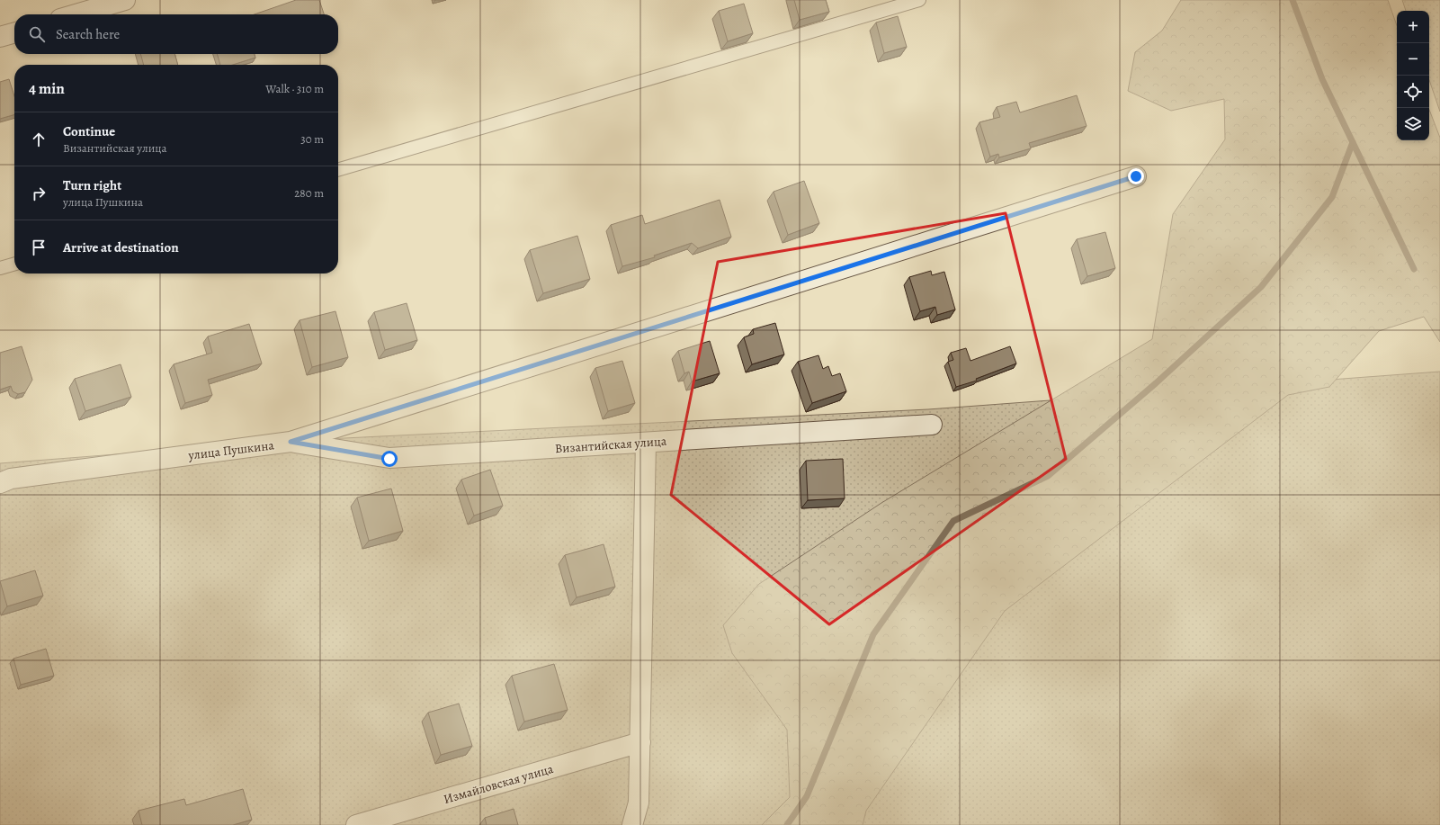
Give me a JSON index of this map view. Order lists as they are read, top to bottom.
{
  "streets": {
    "street": ["Византийская улица", "улица Пушкина", "Измайловская улица"]
  },
  "crossings": [
    ["Византийская улица", "улица Пушкина"]
  ],
  "page": {
    "map_buttons": ["+", "−"],
    "search": "Search here",
    "heading": ["4 min", "Walk · 310 m"],
    "list": [
      ["Continue", "Византийская улица", "30 m"],
      ["Turn right", "улица Пушкина", "280 m"],
      "Arrive at destination"
    ]
  }
}
